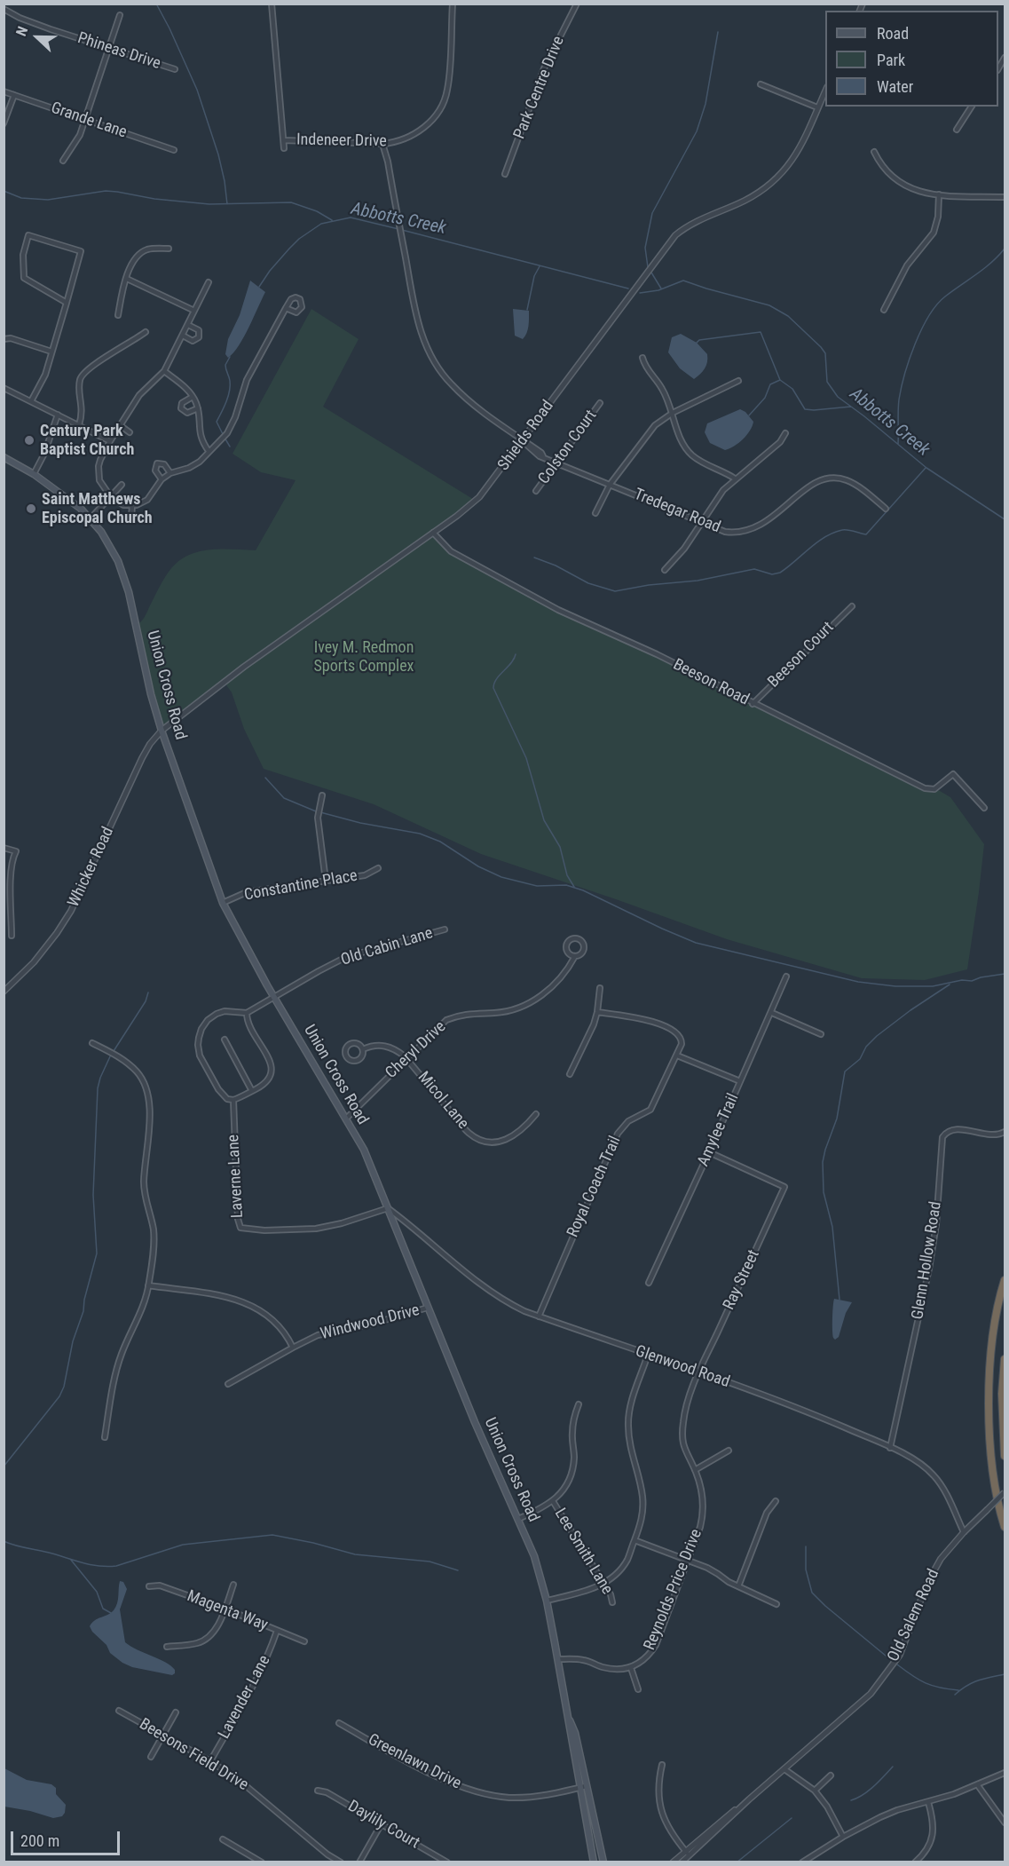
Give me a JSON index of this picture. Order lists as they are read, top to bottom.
{
  "streets": {
    "main road": ["Union Cross Road"],
    "street": [
      "Phineas Drive",
      "Park Centre Drive",
      "Grande Lane",
      "Indeneer Drive",
      "Shields Road",
      "Colston Court",
      "Tredegar Road",
      "Beeson Court",
      "Beeson Road",
      "Whicker Road",
      "Constantine Place",
      "Old Cabin Lane",
      "Cheryl Drive",
      "Micol Lane",
      "Amylee Trail",
      "Laverne Lane",
      "Royal Coach Trail",
      "Glenn Hollow Road",
      "Ray Street",
      "Windwood Drive",
      "Glenwood Road",
      "Lee Smith Lane",
      "Reynolds Price Drive",
      "Magenta Way",
      "Old Salem Road",
      "Lavender Lane",
      "Beesons Field Drive",
      "Greenlawn Drive",
      "Daylily Court"
    ]
  },
  "crossings": [
    ["Indeneer Drive", "Tredegar Road"],
    ["Shields Road", "Tredegar Road"],
    ["Shields Road", "Beeson Road"],
    ["Shields Road", "Union Cross Road"],
    ["Shields Road", "Whicker Road"],
    ["Colston Court", "Tredegar Road"],
    ["Beeson Court", "Beeson Road"],
    ["Union Cross Road", "Whicker Road"],
    ["Union Cross Road", "Constantine Place"],
    ["Union Cross Road", "Old Cabin Lane"],
    ["Union Cross Road", "Cheryl Drive"],
    ["Union Cross Road", "Laverne Lane"],
    ["Union Cross Road", "Windwood Drive"],
    ["Union Cross Road", "Glenwood Road"],
    ["Union Cross Road", "Reynolds Price Drive"],
    ["Union Cross Road", "Greenlawn Drive"],
    ["Old Cabin Lane", "Laverne Lane"],
    ["Cheryl Drive", "Micol Lane"],
    ["Amylee Trail", "Ray Street"],
    ["Laverne Lane", "Glenwood Road"],
    ["Royal Coach Trail", "Glenwood Road"],
    ["Glenn Hollow Road", "Glenwood Road"],
    ["Ray Street", "Glenwood Road"],
    ["Ray Street", "Reynolds Price Drive"],
    ["Glenwood Road", "Reynolds Price Drive"],
    ["Glenwood Road", "Old Salem Road"],
    ["Magenta Way", "Lavender Lane"],
    ["Lavender Lane", "Beesons Field Drive"]
  ],
  "water": ["Abbotts Creek"],
  "parks": ["Ivey M. Redmon Sports Complex"],
  "places": ["Century Park Baptist Church", "Saint Matthews Episcopal Church"],
  "legend": ["Road", "Park", "Water"],
  "scale_bar": "200 m",
  "north": "left"
}
